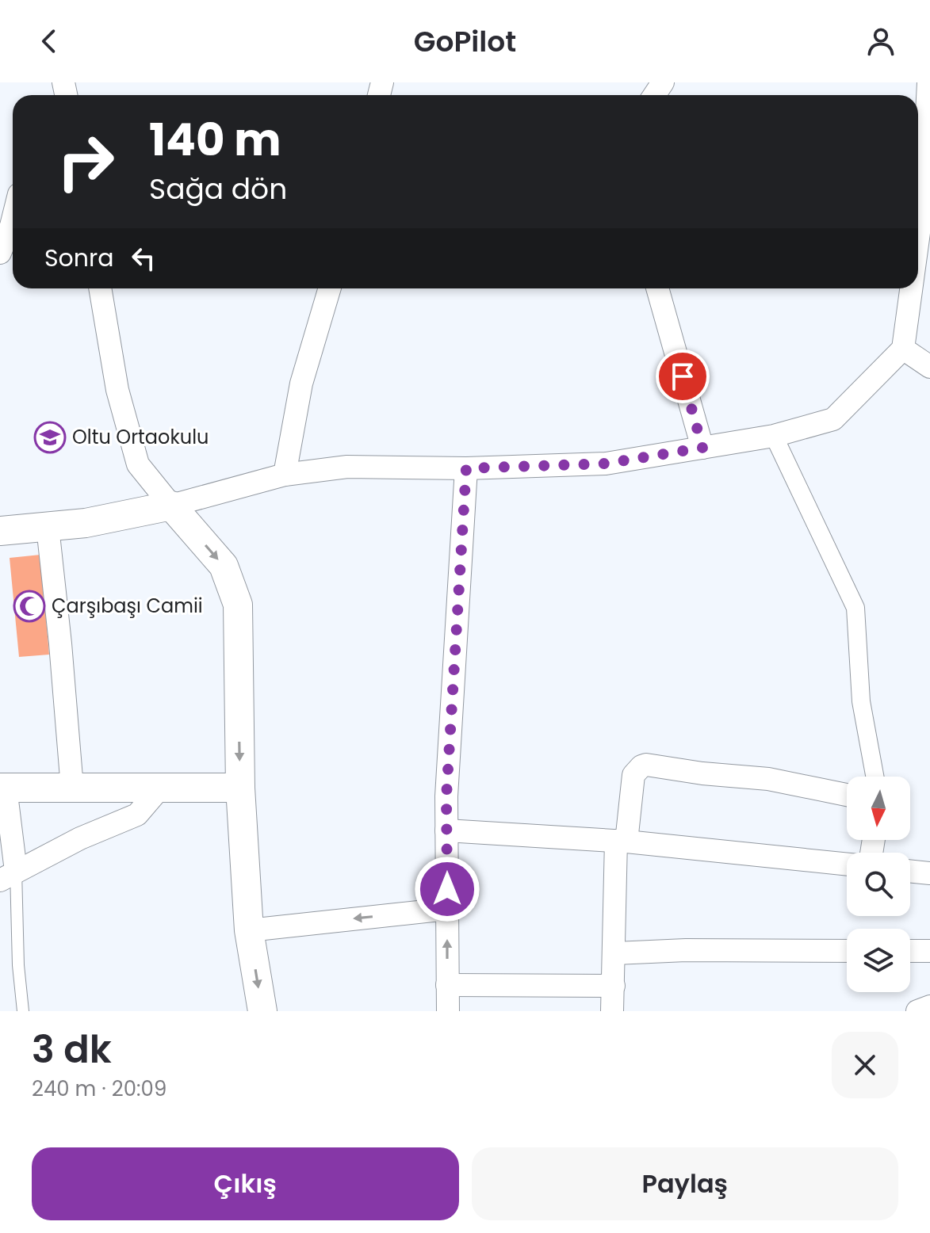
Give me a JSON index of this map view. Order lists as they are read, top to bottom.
{
  "places": {
    "school or university": ["Oltu Ortaokulu"],
    "mosque": ["Çarşıbaşı Camii"]
  },
  "north": "bottom",
  "page": {
    "header": "GoPilot",
    "turn": ["140 m", "Sağa dön"],
    "then": "Sonra",
    "heading": ["3 dk", "240 m · 20:09"],
    "buttons": ["Çıkış", "Paylaş"]
  }
}
